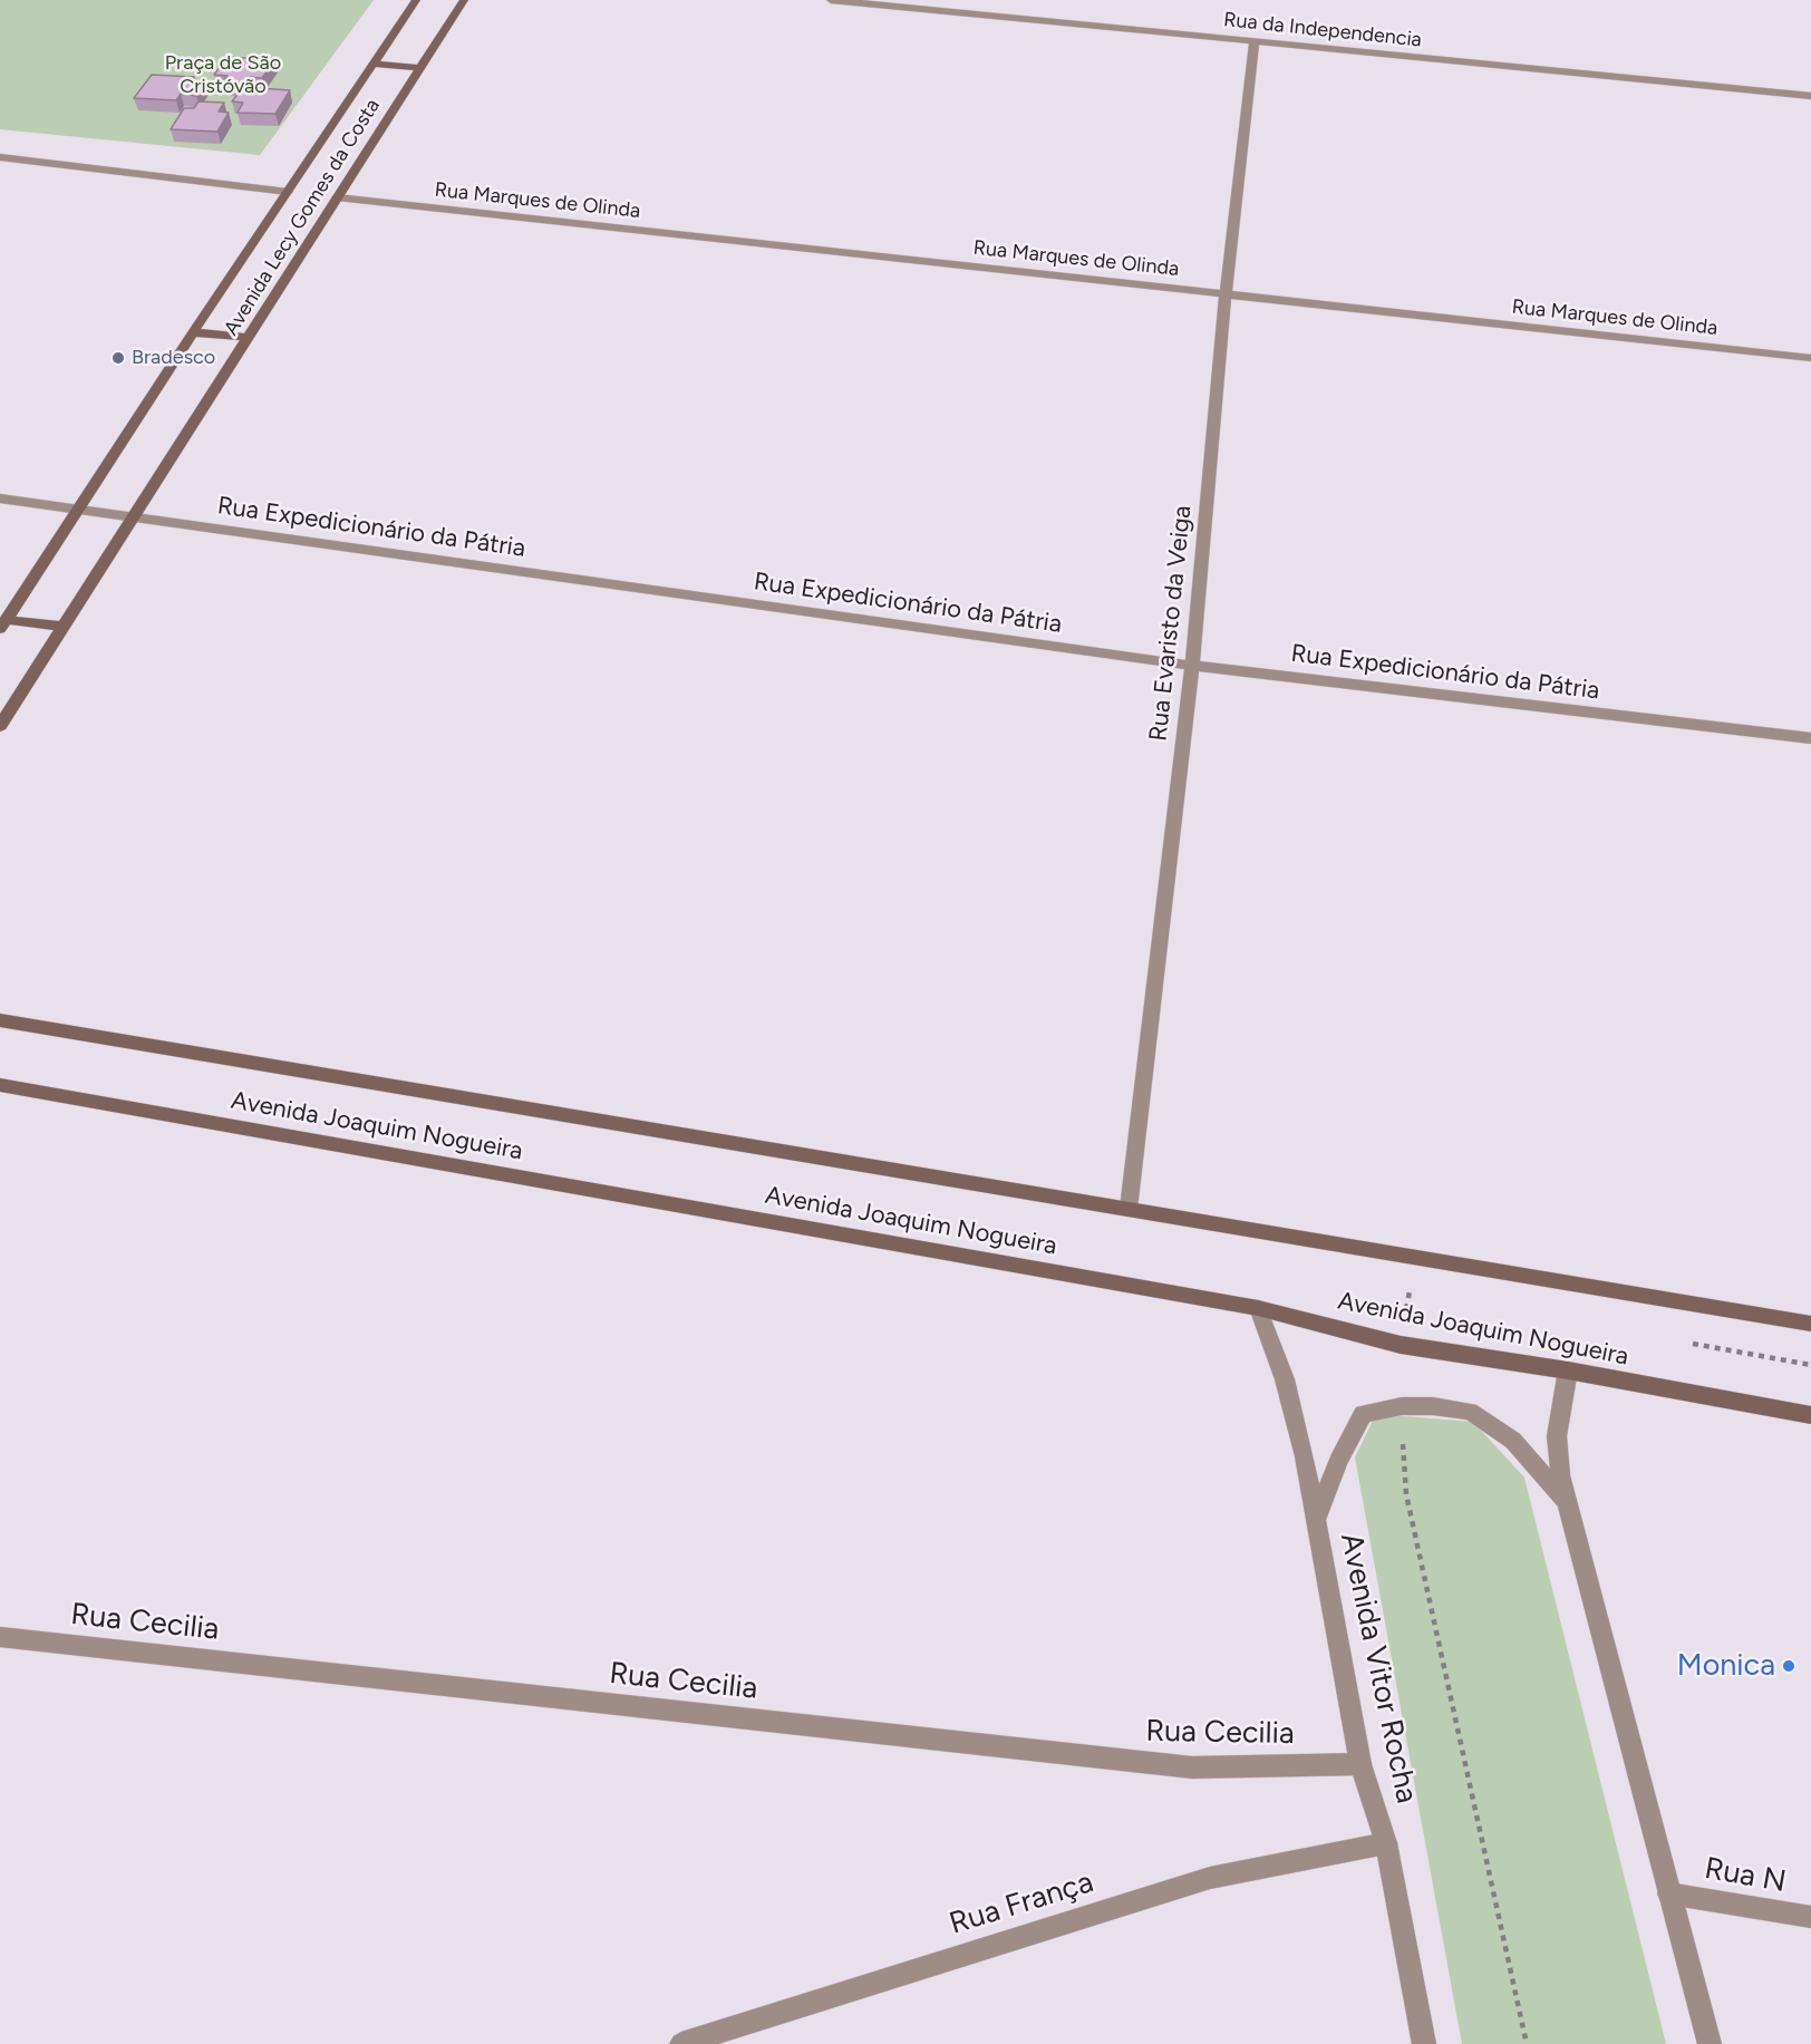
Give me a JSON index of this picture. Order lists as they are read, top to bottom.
{
  "streets": {
    "main road": ["Avenida Lecy Gomes da Costa", "Avenida Joaquim Nogueira"],
    "street": [
      "Rua da Independencia",
      "Rua Marques de Olinda",
      "Rua Expedicionário da Pátria",
      "Rua Evaristo da Veiga",
      "Rua Cecilia",
      "Avenida Vitor Rocha",
      "Rua N",
      "Rua França"
    ]
  },
  "crossings": [
    ["Rua da Independencia", "Rua Evaristo da Veiga"],
    ["Rua Marques de Olinda", "Avenida Lecy Gomes da Costa"],
    ["Rua Marques de Olinda", "Rua Evaristo da Veiga"],
    ["Avenida Lecy Gomes da Costa", "Rua Expedicionário da Pátria"],
    ["Rua Expedicionário da Pátria", "Rua Evaristo da Veiga"],
    ["Rua Evaristo da Veiga", "Avenida Joaquim Nogueira"],
    ["Avenida Joaquim Nogueira", "Avenida Vitor Rocha"],
    ["Rua Cecilia", "Avenida Vitor Rocha"],
    ["Avenida Vitor Rocha", "Rua França"]
  ],
  "parks": ["Praça de São Cristóvão"],
  "places": ["Bradesco", "Monica"]
}
